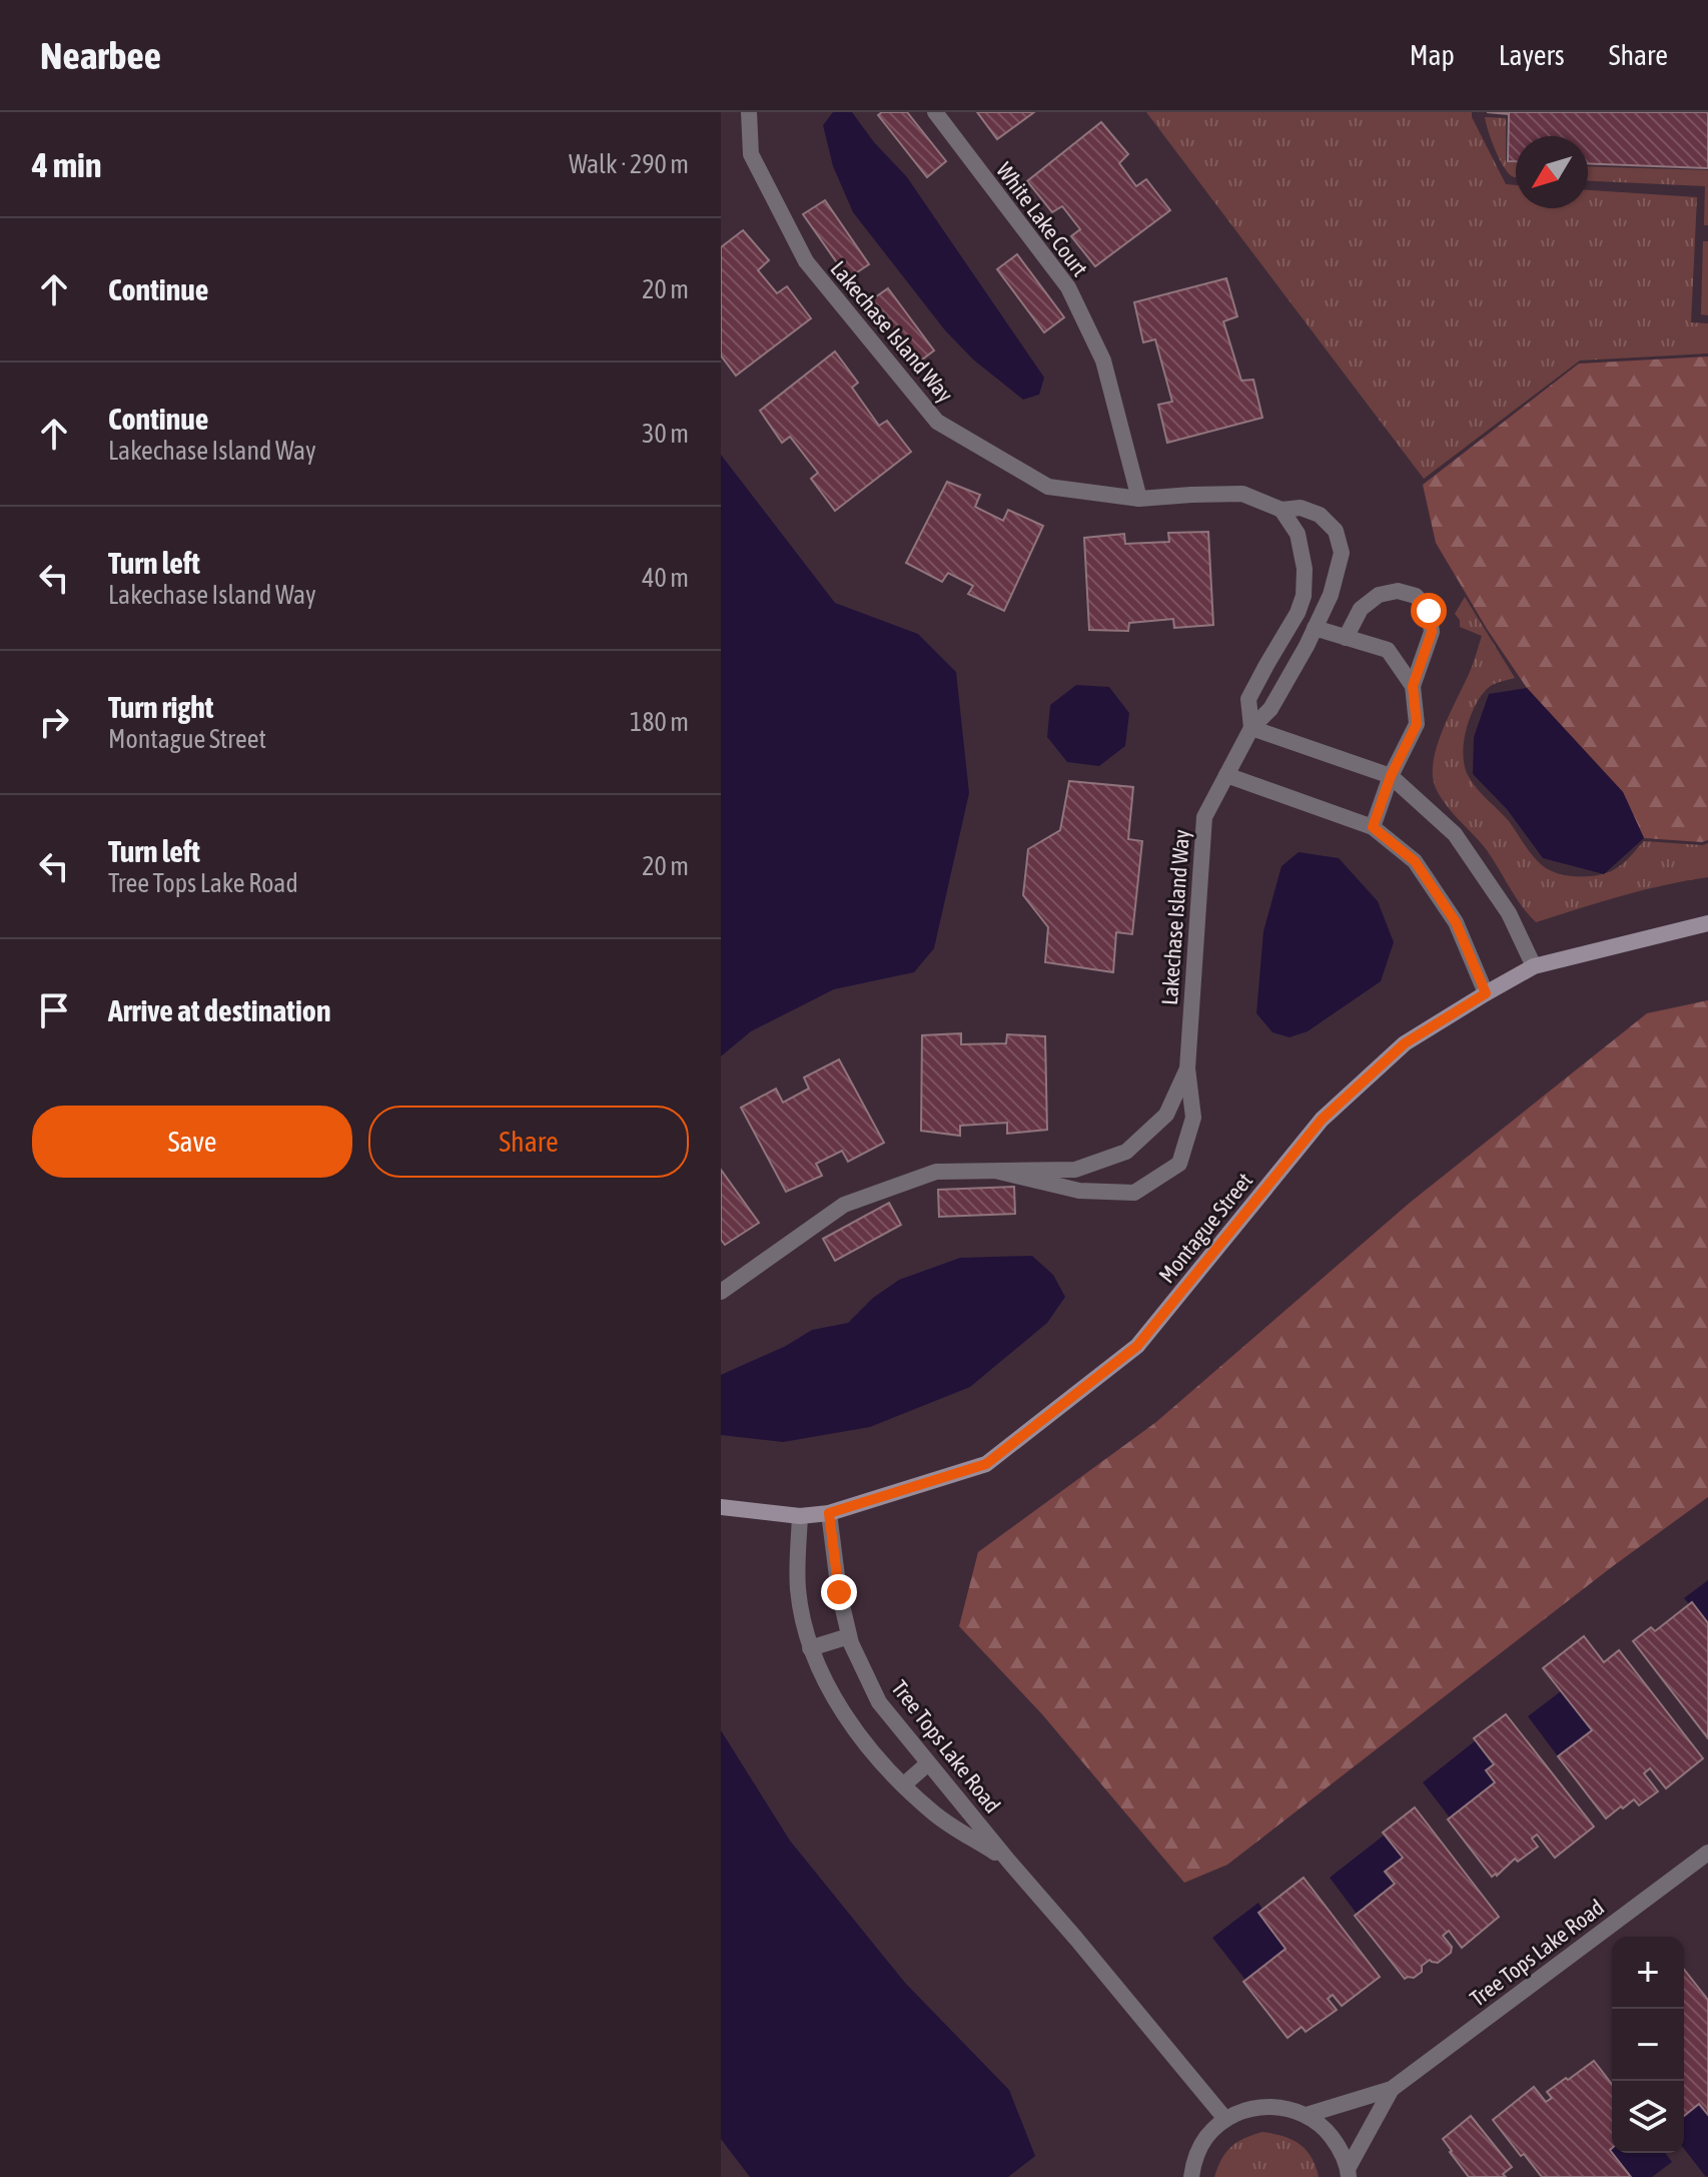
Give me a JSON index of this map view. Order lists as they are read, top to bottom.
{
  "streets": {
    "street": [
      "White Lake Court",
      "Lakechase Island Way",
      "Montague Street",
      "Tree Tops Lake Road"
    ]
  },
  "crossings": [
    ["White Lake Court", "Lakechase Island Way"],
    ["Montague Street", "Tree Tops Lake Road"]
  ],
  "north": "bottom left",
  "page": {
    "header": "Nearbee",
    "nav": ["Map", "Layers", "Share"],
    "heading": ["4 min", "Walk · 290 m"],
    "list": [
      ["Continue", "20 m"],
      ["Continue", "Lakechase Island Way", "30 m"],
      ["Turn left", "Lakechase Island Way", "40 m"],
      ["Turn right", "Montague Street", "180 m"],
      ["Turn left", "Tree Tops Lake Road", "20 m"],
      "Arrive at destination"
    ],
    "buttons": ["Save", "Share"],
    "map_buttons": ["+", "−"]
  }
}
